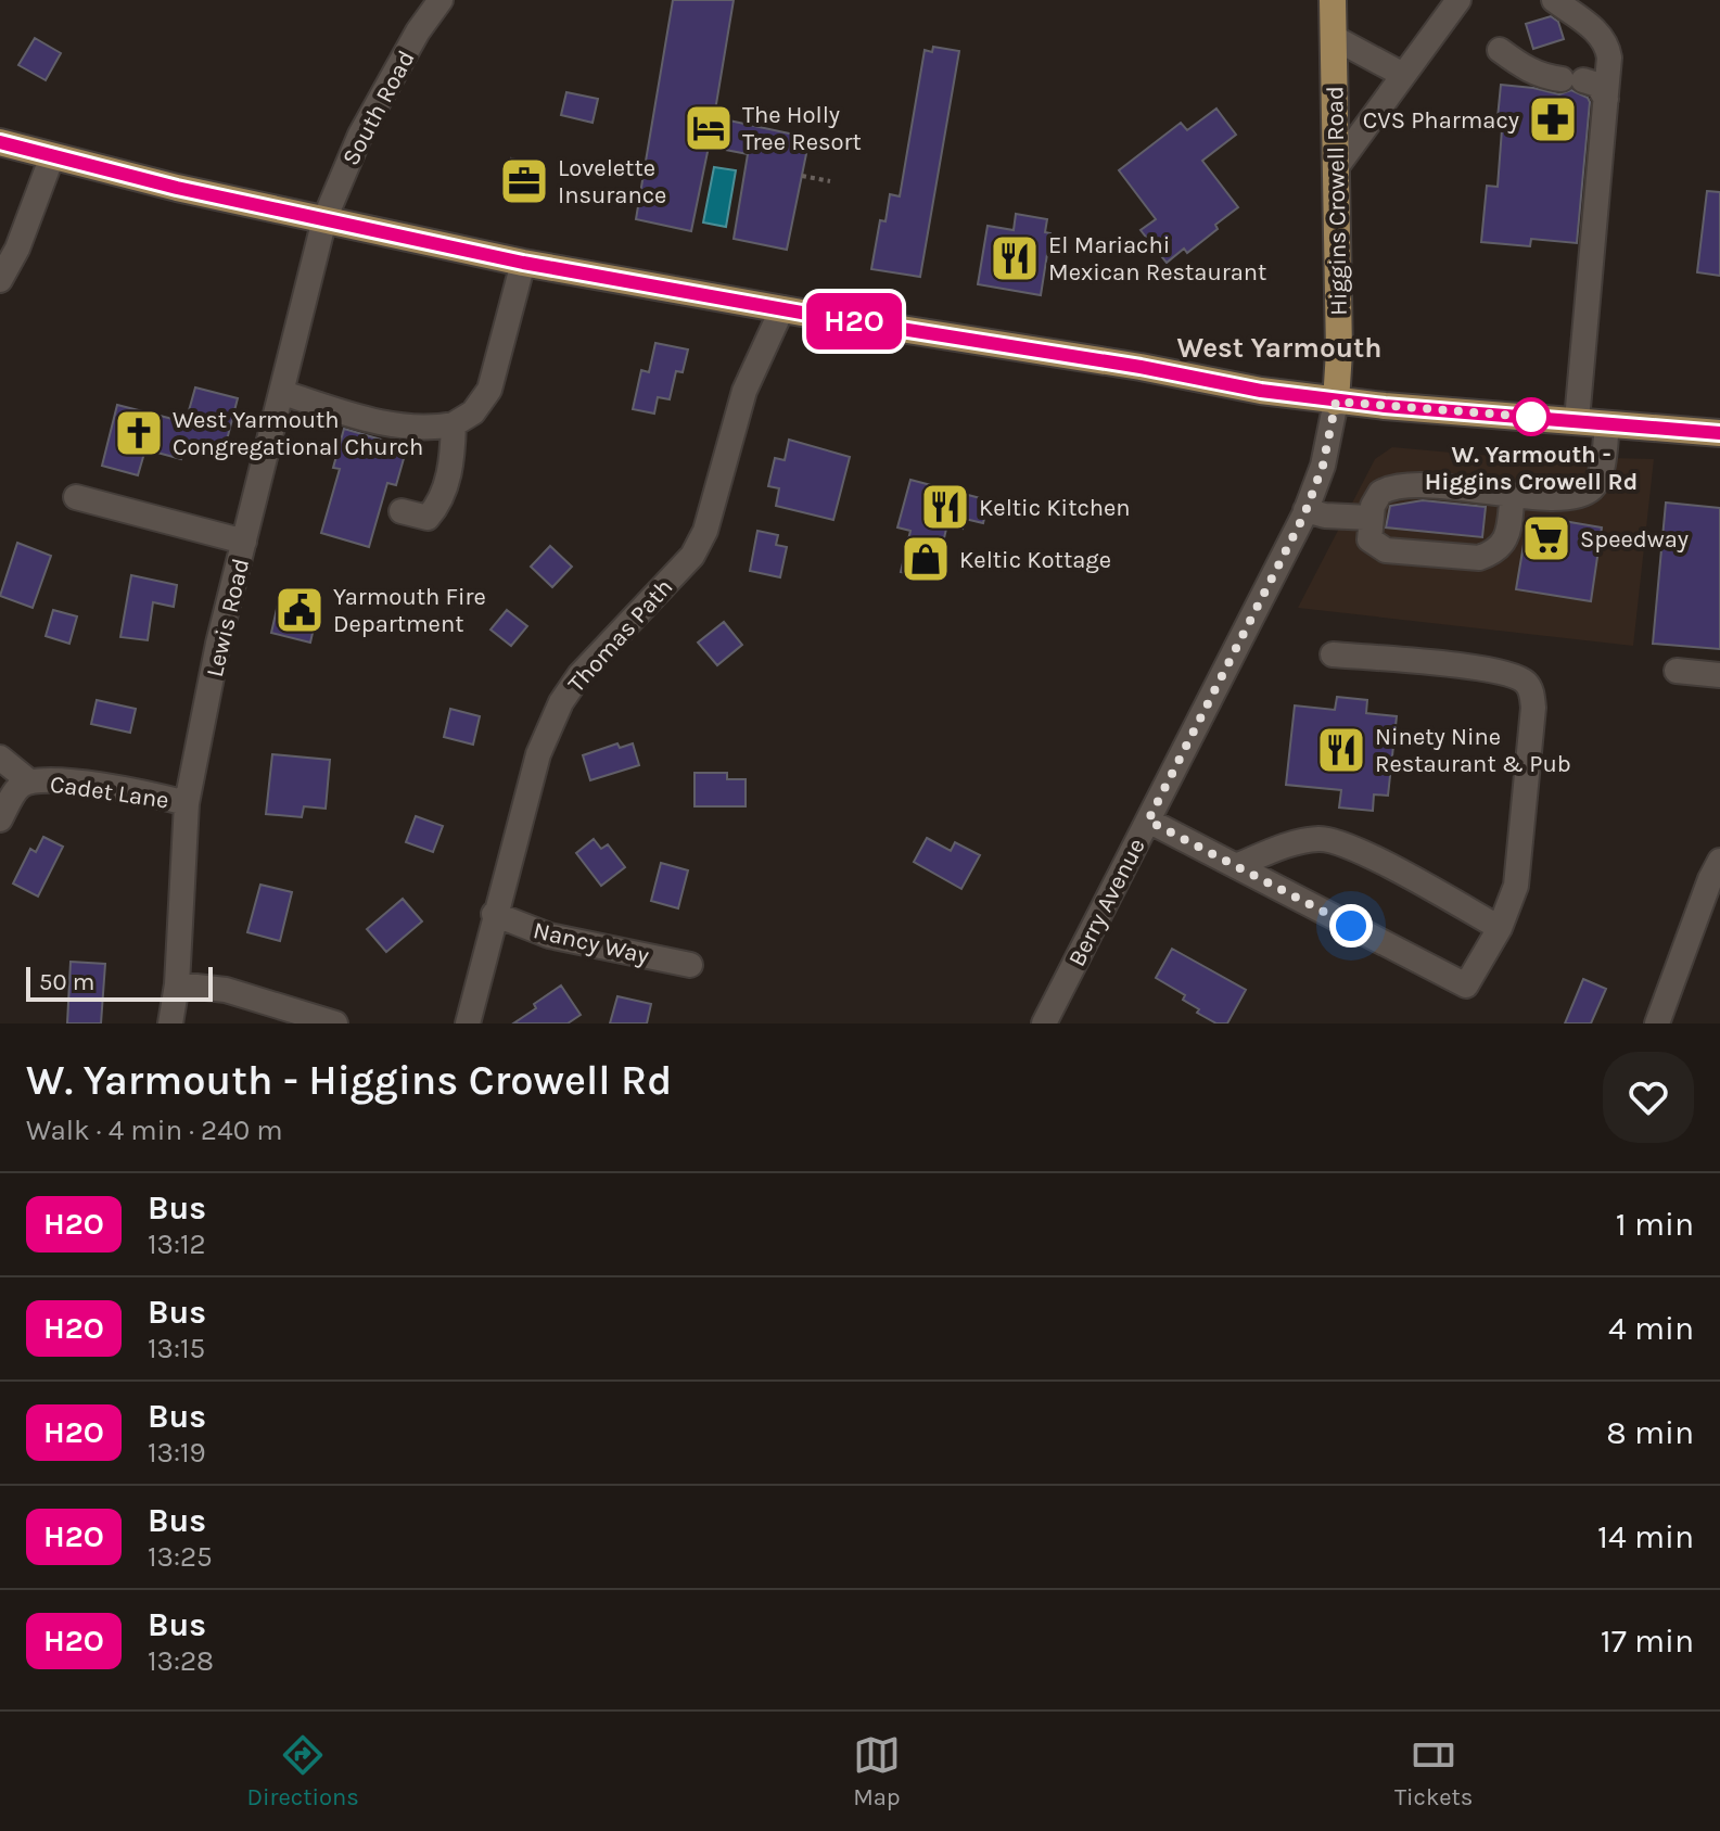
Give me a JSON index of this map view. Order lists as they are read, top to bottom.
{
  "streets": {
    "main road": ["Higgins Crowell Road"],
    "street": [
      "South Road",
      "Lewis Road",
      "Thomas Path",
      "Cadet Lane",
      "Berry Avenue",
      "Nancy Way"
    ]
  },
  "crossings": [
    ["South Road", "Lewis Road"],
    ["Higgins Crowell Road", "Berry Avenue"],
    ["Lewis Road", "Cadet Lane"],
    ["Thomas Path", "Nancy Way"]
  ],
  "districts": ["West Yarmouth"],
  "places": {
    "pharmacy": ["CVS Pharmacy"],
    "hotel": ["The Holly Tree Resort"],
    "office": ["Lovelette Insurance"],
    "restaurant": ["El Mariachi Mexican Restaurant", "Keltic Kitchen", "Ninety Nine Restaurant & Pub"],
    "other": ["W. Yarmouth - Higgins Crowell Rd"],
    "church": ["West Yarmouth Congregational Church"],
    "supermarket": ["Speedway"],
    "shop": ["Keltic Kottage"],
    "public building": ["Yarmouth Fire Department"]
  },
  "lines": ["bus line H2O"],
  "scale_bar": "50 m",
  "page": {
    "on_map": "H2O",
    "scale": "50 m",
    "heading": ["W. Yarmouth - Higgins Crowell Rd", "Walk · 4 min · 240 m"],
    "list": [
      {
        "mark": "H2O",
        "name": "Bus",
        "note": "13:12",
        "value": "1 min"
      },
      {
        "mark": "H2O",
        "name": "Bus",
        "note": "13:15",
        "value": "4 min"
      },
      {
        "mark": "H2O",
        "name": "Bus",
        "note": "13:19",
        "value": "8 min"
      },
      {
        "mark": "H2O",
        "name": "Bus",
        "note": "13:25",
        "value": "14 min"
      },
      {
        "mark": "H2O",
        "name": "Bus",
        "note": "13:28",
        "value": "17 min"
      }
    ],
    "tabs": ["Directions", "Map", "Tickets"]
  }
}
